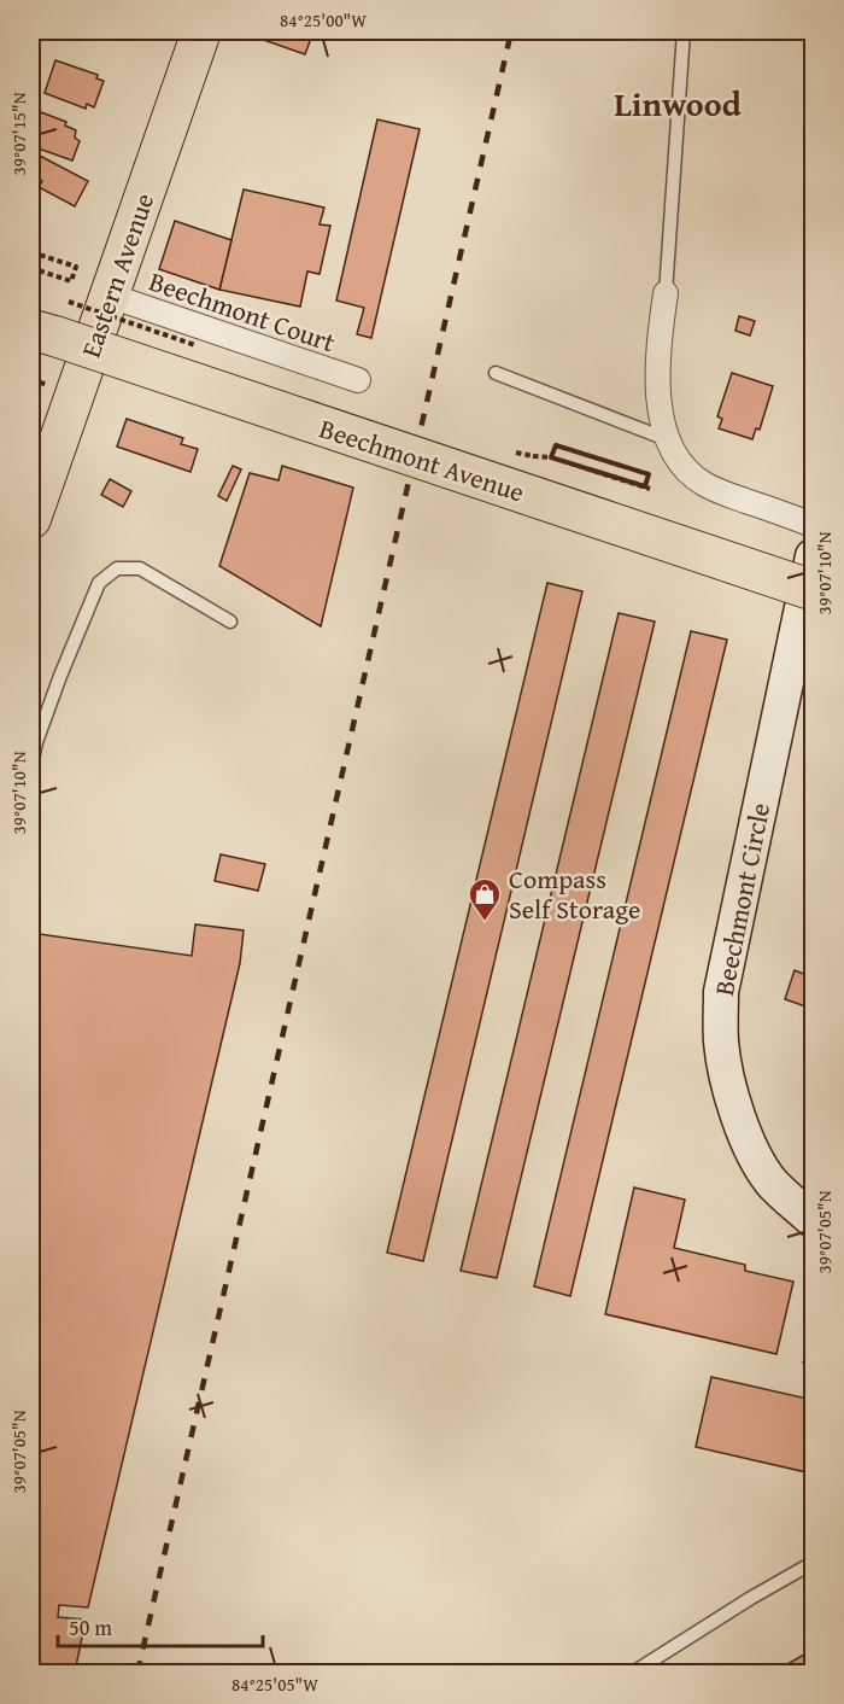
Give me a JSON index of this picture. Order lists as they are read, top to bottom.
{
  "streets": {
    "highway": ["Beechmont Avenue"],
    "main road": ["Eastern Avenue"],
    "street": ["Beechmont Court", "Beechmont Circle"]
  },
  "crossings": [
    ["Eastern Avenue", "Beechmont Court"]
  ],
  "districts": ["Linwood"],
  "places": {
    "shop": ["Compass Self Storage"]
  },
  "scale_bar": "50 m",
  "coordinates": [
    "84°25'00\"W",
    "39°07'15\"N",
    "39°07'10\"N",
    "39°07'05\"N",
    "84°25'05\"W"
  ]
}
